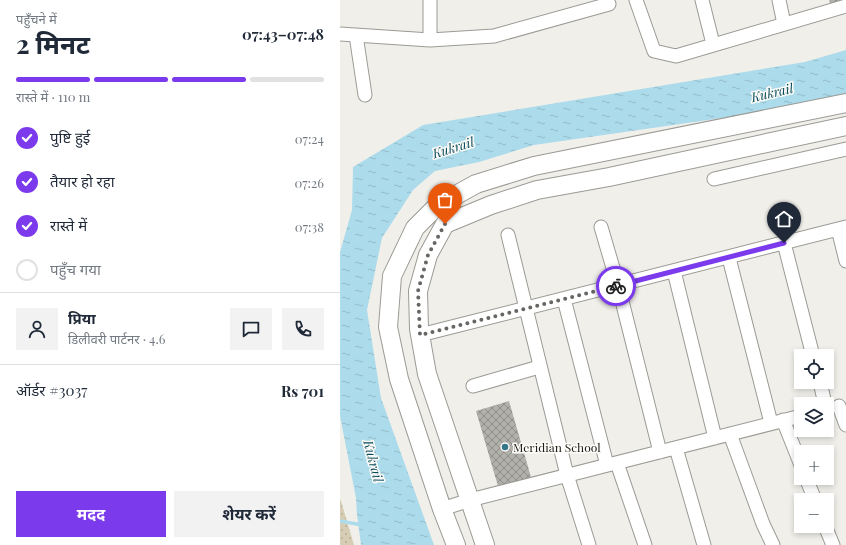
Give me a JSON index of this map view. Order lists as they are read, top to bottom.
{
  "water": ["Kukrail"],
  "places": ["Meridian School"],
  "page": {
    "heading": ["2 मिनट", "पहुँचने में", "07:43–07:48"],
    "panel": [
      "प्रिया",
      "डिलीवरी पार्टनर · 4.6",
      "ऑर्डर #3037",
      "Rs 701"
    ],
    "bar": "रास्ते में · 110 m",
    "list": [
      ["पुष्टि हुई", "07:24"],
      ["तैयार हो रहा", "07:26"],
      ["रास्ते में", "07:38"],
      "पहुँच गया"
    ],
    "map_buttons": ["+", "−"],
    "buttons": ["मदद", "शेयर करें"]
  }
}
